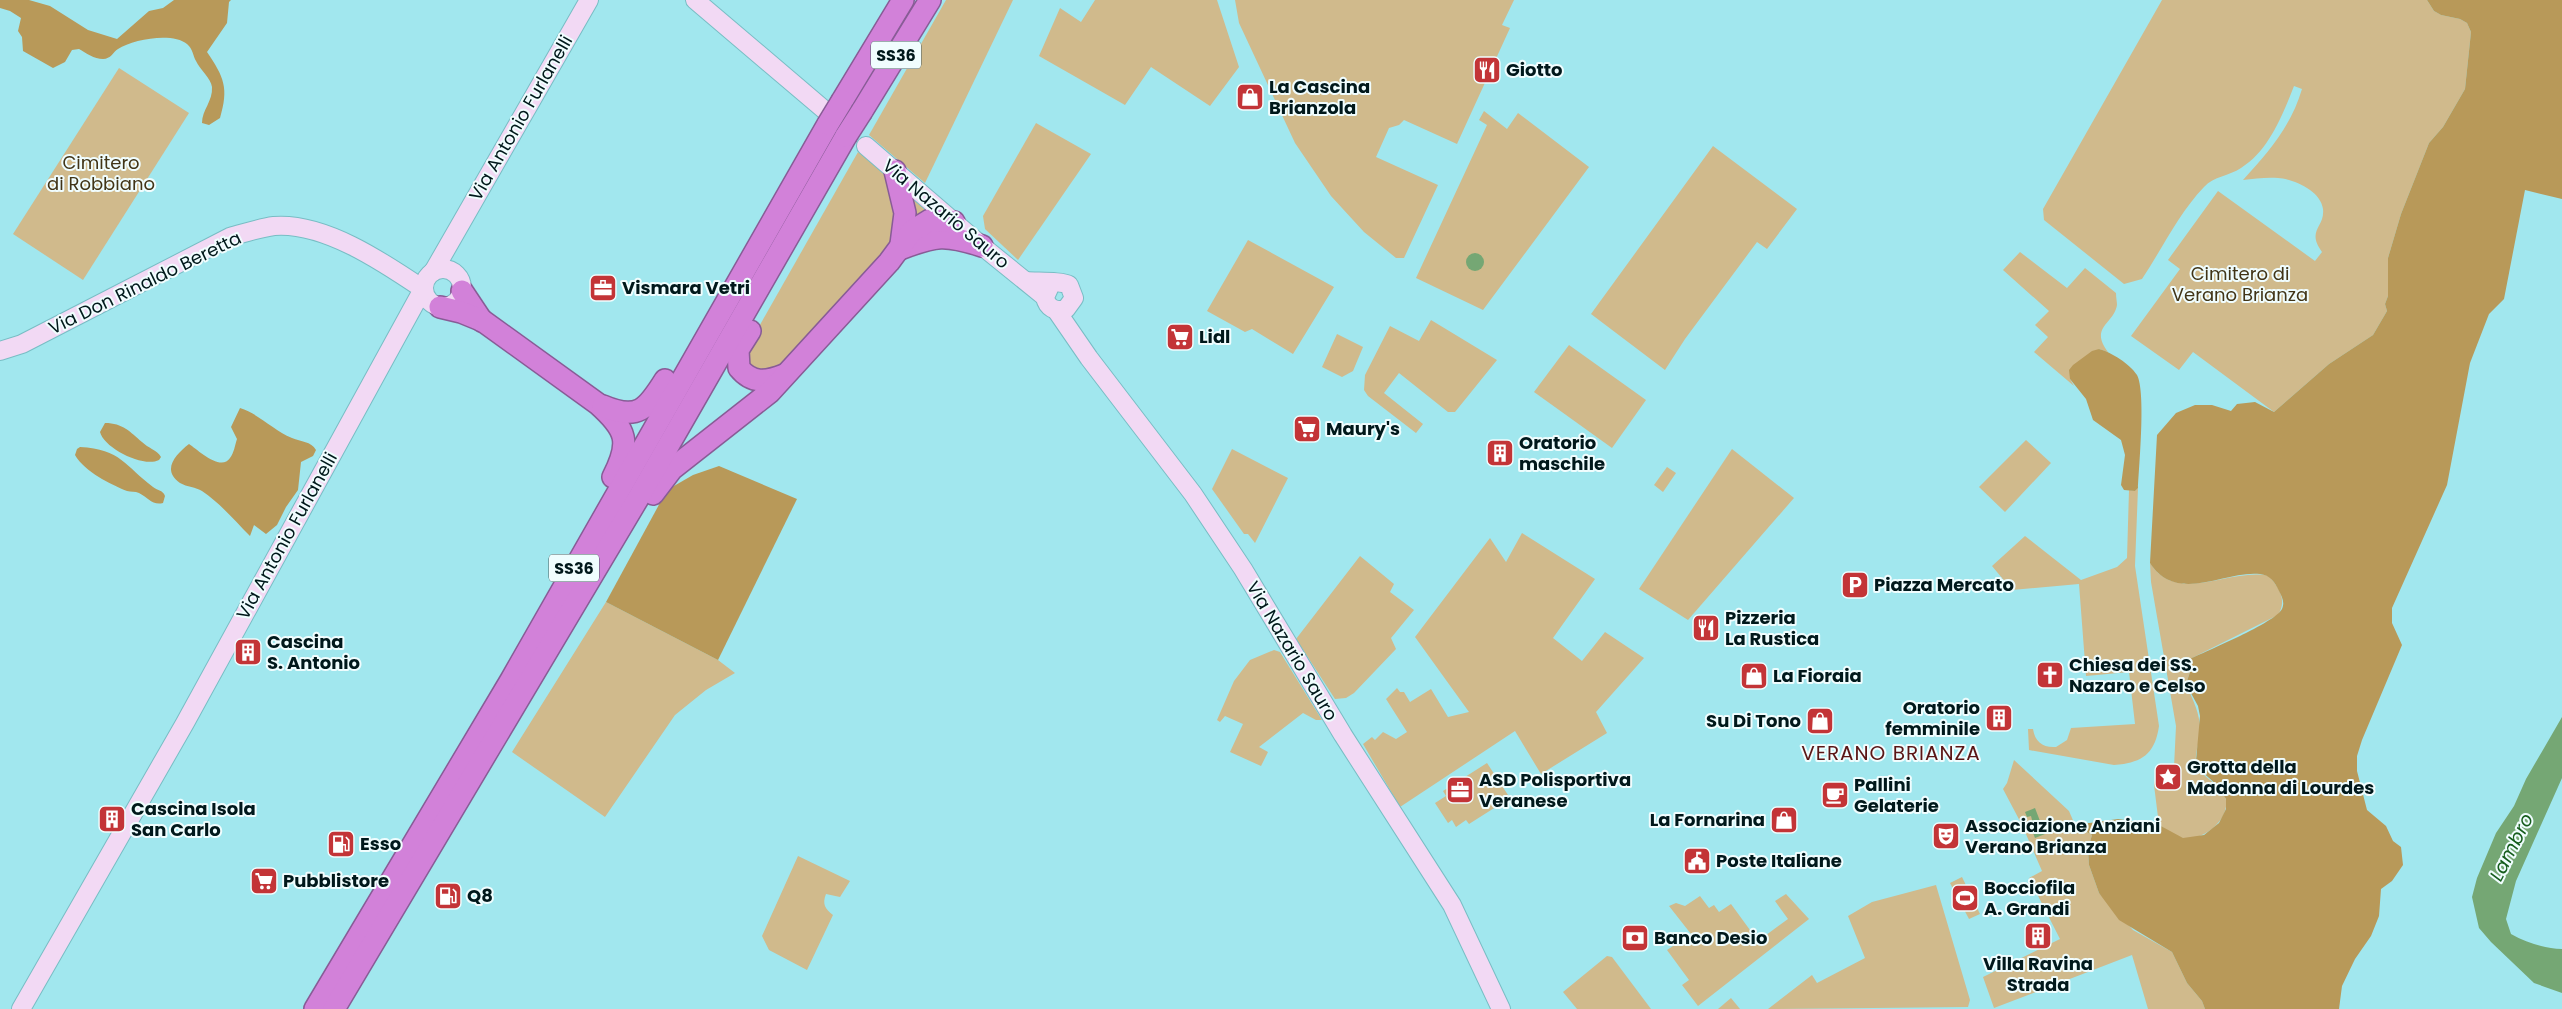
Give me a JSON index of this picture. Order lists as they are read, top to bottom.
{
  "streets": {
    "highway": ["SS36"],
    "main road": ["Via Antonio Furlanelli", "Via Nazario Sauro", "Via Don Rinaldo Beretta"]
  },
  "crossings": [
    ["Via Antonio Furlanelli", "Via Don Rinaldo Beretta"]
  ],
  "districts": ["VERANO BRIANZA"],
  "water": ["Lambro"],
  "parks": ["Cimitero di Robbiano", "Cimitero di Verano Brianza"],
  "places": {
    "restaurant": ["Giotto", "Pizzeria La Rustica"],
    "shop": [
      "La Cascina Brianzola",
      "La Fioraia",
      "Su Di Tono",
      "La Fornarina"
    ],
    "office": ["Vismara Vetri", "ASD Polisportiva Veranese"],
    "supermarket": ["Lidl", "Maury's", "Pubblistore"],
    "building": [
      "Oratorio maschile",
      "Cascina S. Antonio",
      "Oratorio femminile",
      "Cascina Isola San Carlo",
      "Villa Ravina Strada"
    ],
    "parking": ["Piazza Mercato"],
    "church": ["Chiesa dei SS. Nazaro e Celso"],
    "place": ["Grotta della Madonna di Lourdes"],
    "cafe": ["Pallini Gelaterie"],
    "theatre": ["Associazione Anziani Verano Brianza"],
    "fuel station": ["Esso", "Q8"],
    "public building": ["Poste Italiane"],
    "sports": ["Bocciofila A. Grandi"],
    "bank": ["Banco Desio"]
  }
}
